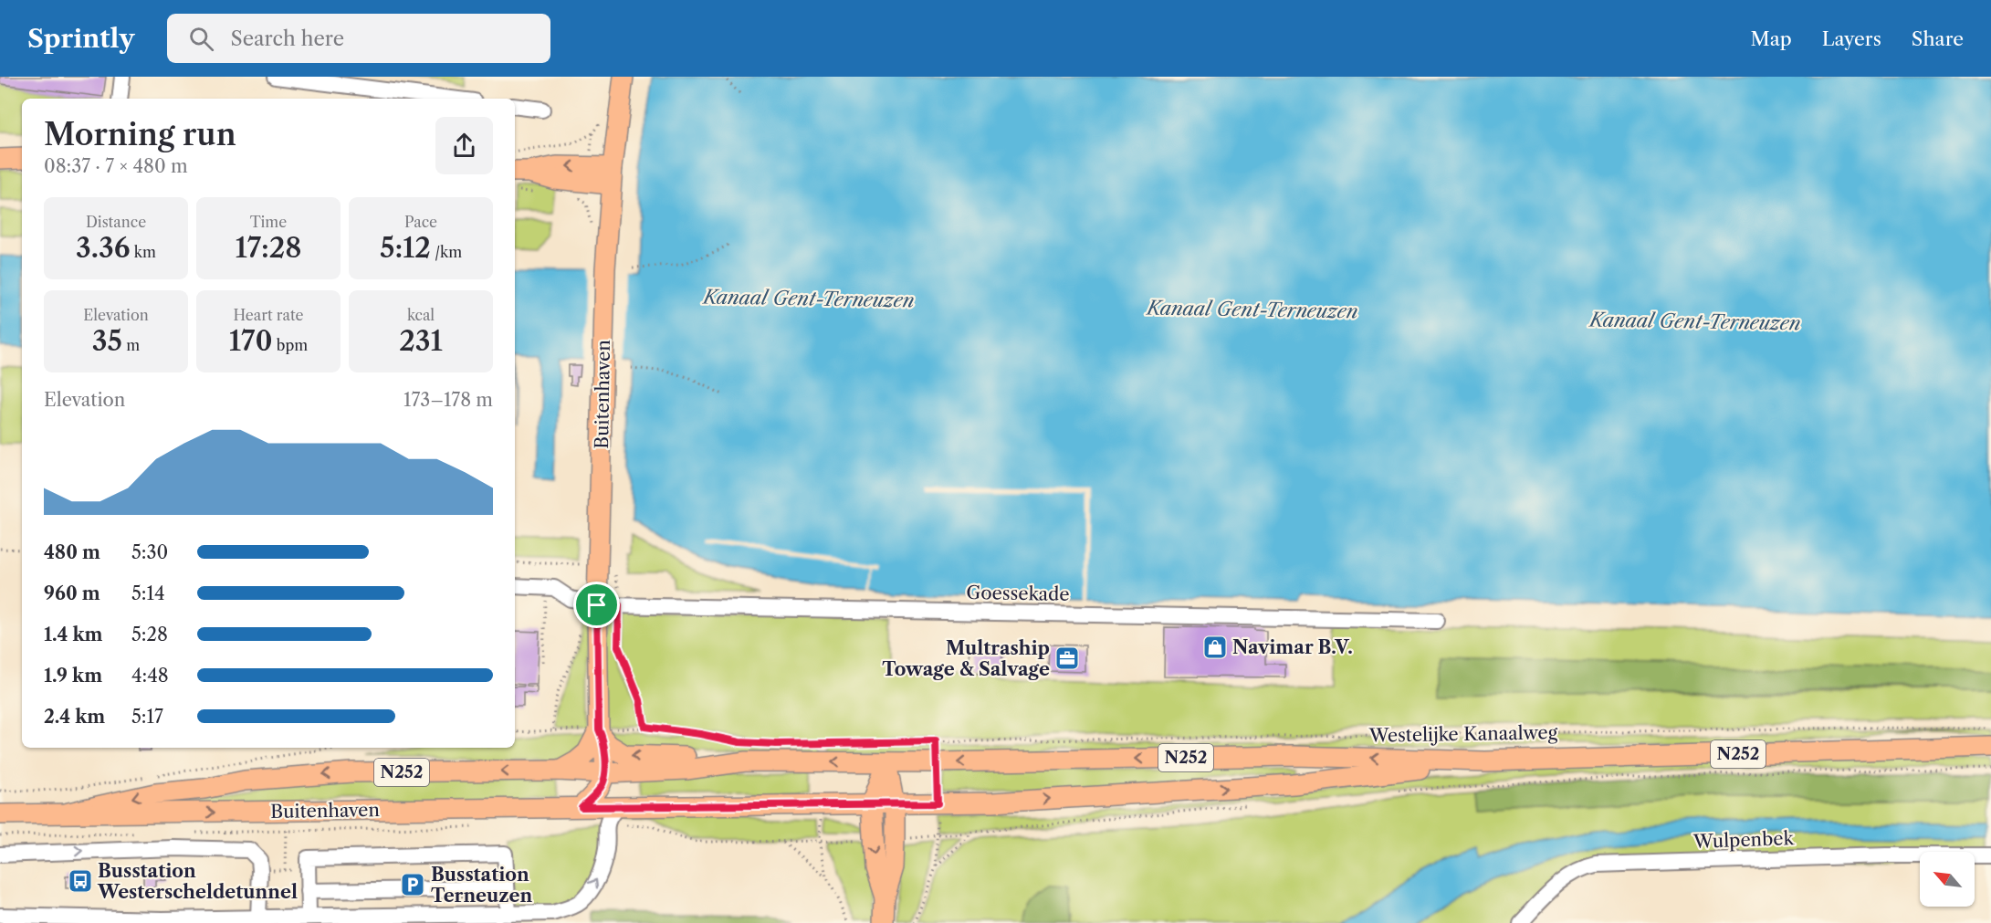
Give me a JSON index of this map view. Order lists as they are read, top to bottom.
{
  "streets": {
    "main road": ["Buitenhaven", "Westelijke Kanaalweg", "N252"],
    "street": ["Goessekade", "Wulpenbek"]
  },
  "crossings": [
    ["Buitenhaven", "Goessekade"],
    ["Buitenhaven", "Westelijke Kanaalweg"]
  ],
  "water": ["Kanaal Gent-Terneuzen"],
  "places": {
    "shop": ["Navimar B.V."],
    "office": ["Multraship Towage & Salvage"],
    "bus stop": ["Busstation Westerscheldetunnel"],
    "parking": ["Busstation Terneuzen"]
  },
  "north": "top left",
  "page": {
    "header": "Sprintly",
    "search": "Search here",
    "nav": ["Map", "Layers", "Share"],
    "heading": ["Morning run", "08:37 · 7 × 480 m"],
    "stats": [
      ["Distance", "3.36 km"],
      ["Time", "17:28"],
      ["Pace", "5:12 /km"],
      ["Elevation", "35 m"],
      ["Heart rate", "170 bpm"],
      ["kcal", "231"]
    ],
    "chart": ["Elevation", "173–178 m"],
    "list": [
      {
        "name": "480 m",
        "note": "5:30"
      },
      {
        "name": "960 m",
        "note": "5:14"
      },
      {
        "name": "1.4 km",
        "note": "5:28"
      },
      {
        "name": "1.9 km",
        "note": "4:48"
      },
      {
        "name": "2.4 km",
        "note": "5:17"
      }
    ]
  }
}
